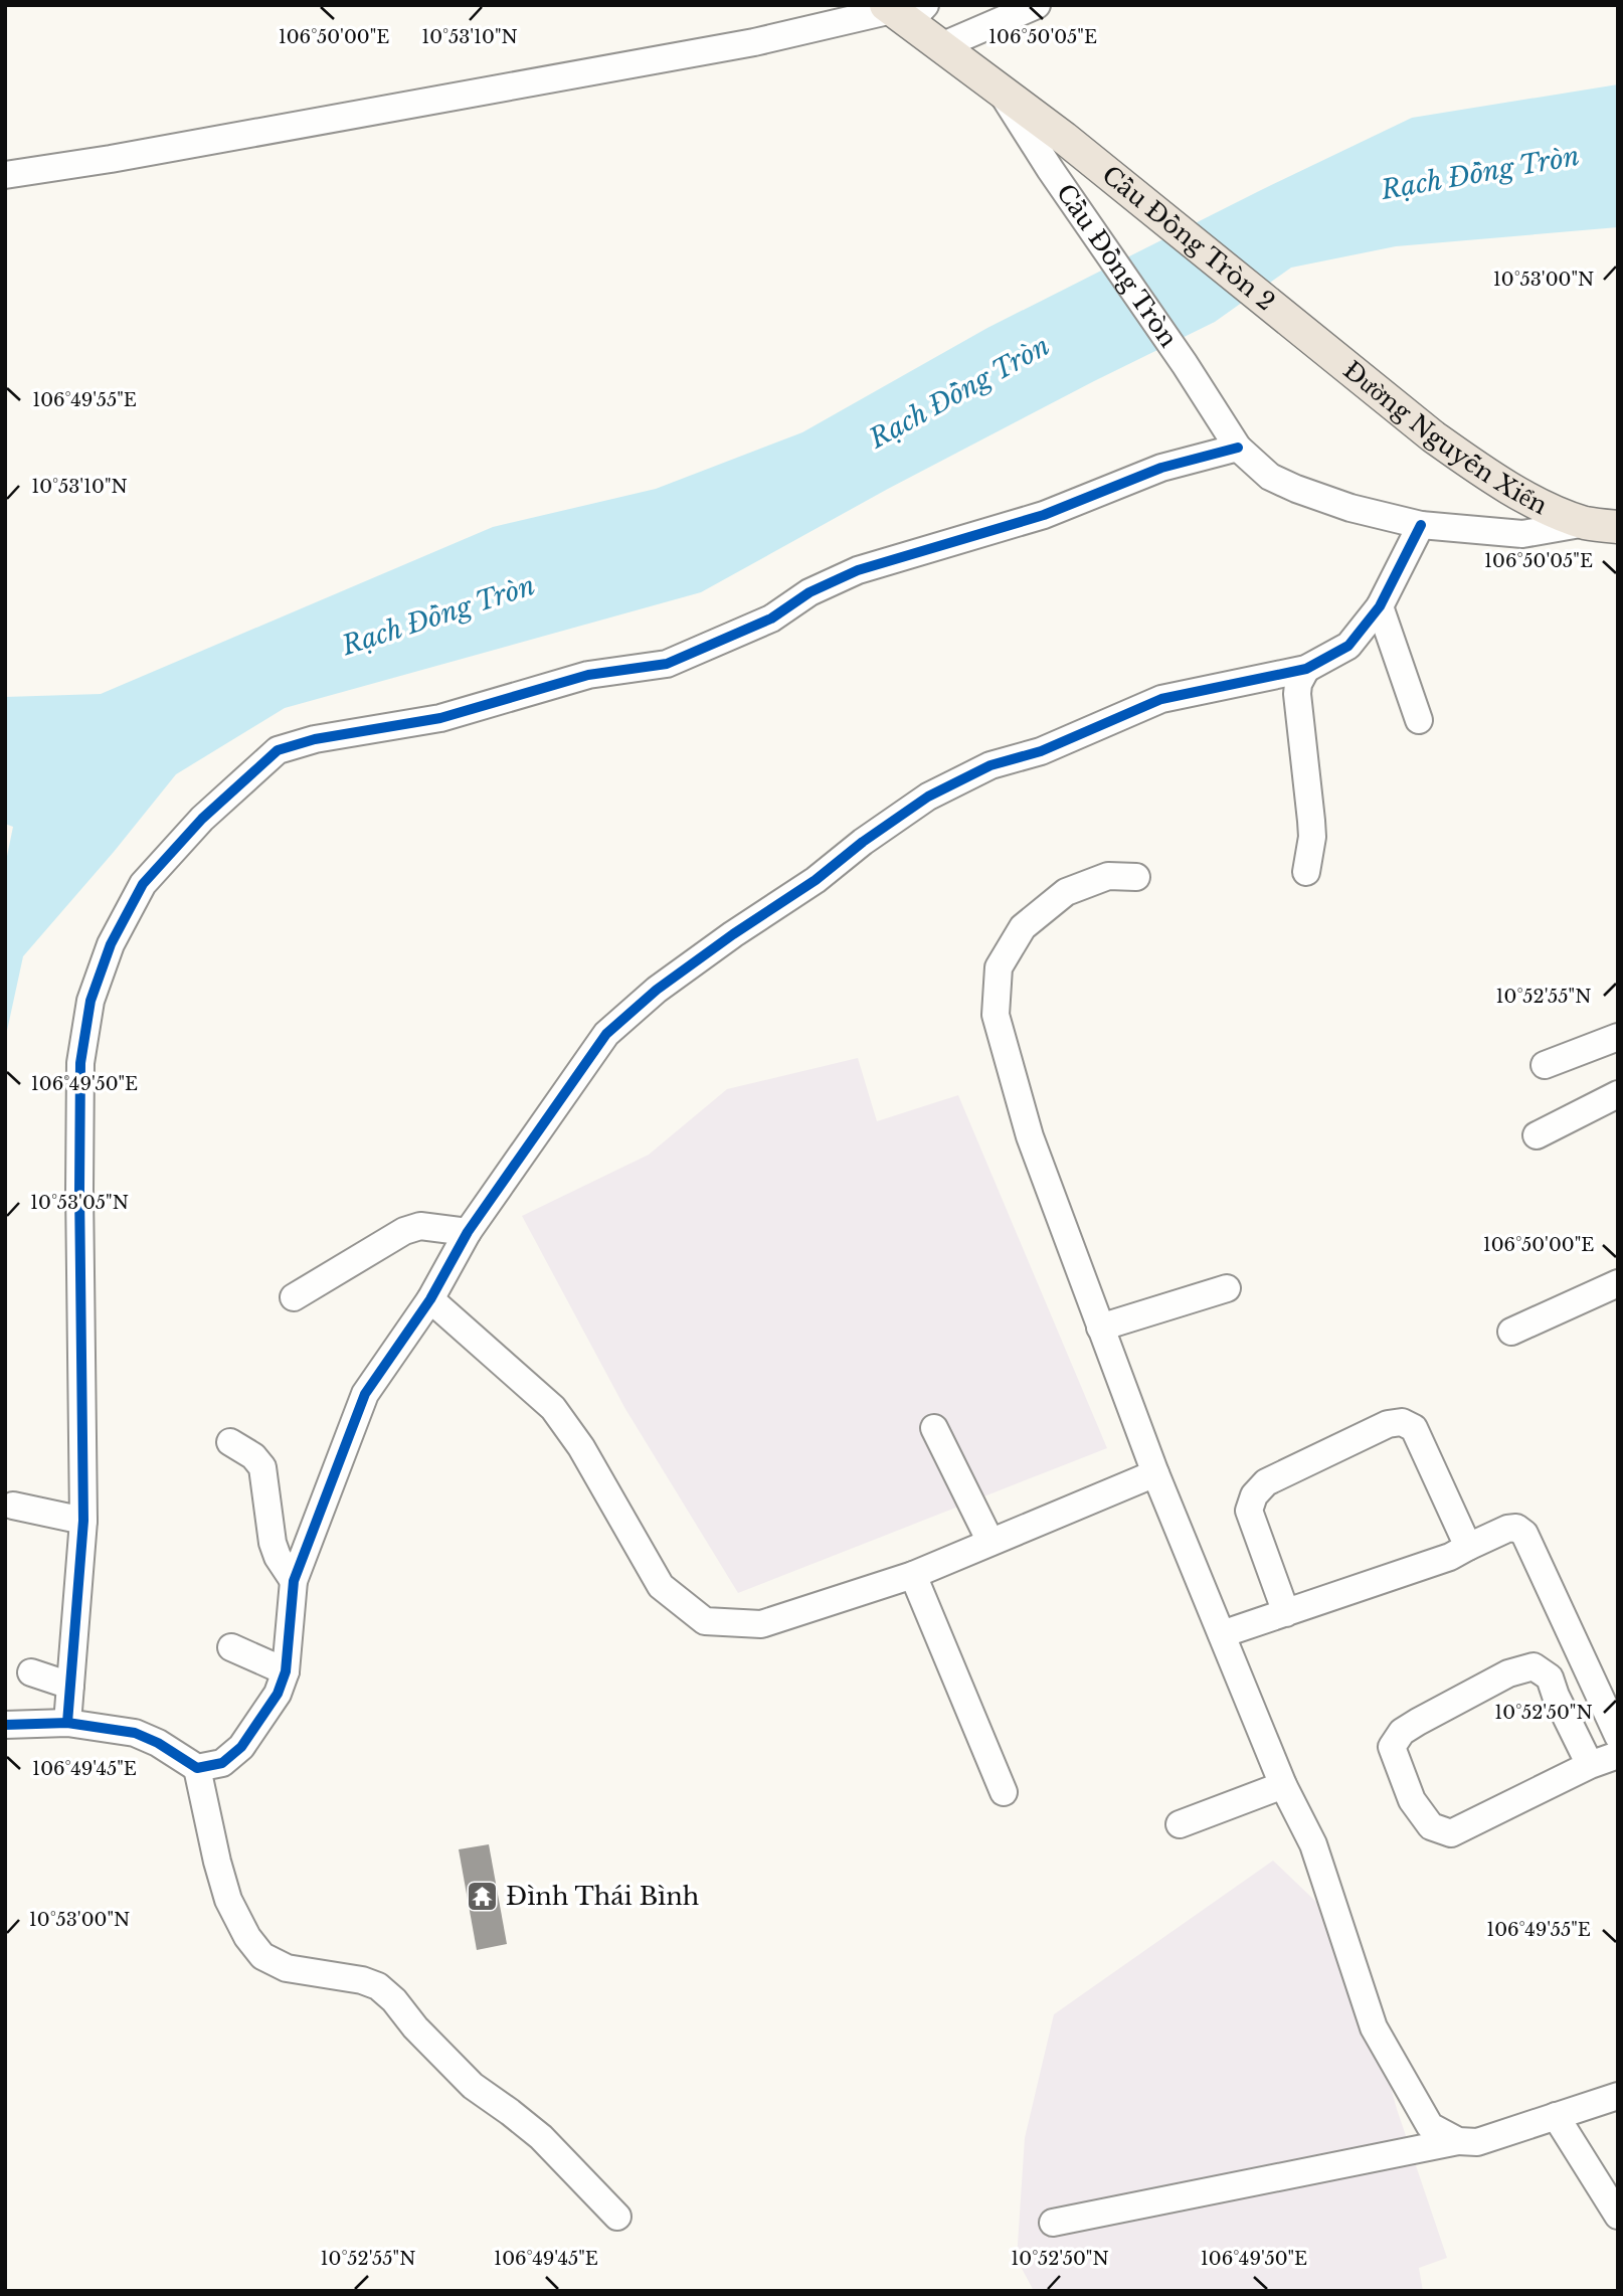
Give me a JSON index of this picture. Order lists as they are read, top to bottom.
{
  "streets": {
    "main road": ["Cầu Đồng Tròn 2", "Đường Nguyễn Xiển"],
    "street": ["Cầu Đồng Tròn"]
  },
  "crossings": [
    ["Cầu Đồng Tròn 2", "Cầu Đồng Tròn"],
    ["Cầu Đồng Tròn 2", "Đường Nguyễn Xiển"],
    ["Cầu Đồng Tròn", "Đường Nguyễn Xiển"]
  ],
  "water": ["Rạch Đồng Tròn"],
  "places": {
    "temple": ["Đình Thái Bình"]
  },
  "coordinates": [
    "106°50'00\"E",
    "106°50'05\"E",
    "10°53'10\"N",
    "10°53'00\"N",
    "106°49'55\"E",
    "10°52'55\"N",
    "106°49'50\"E",
    "10°53'05\"N",
    "10°52'50\"N",
    "106°49'45\"E"
  ]
}
